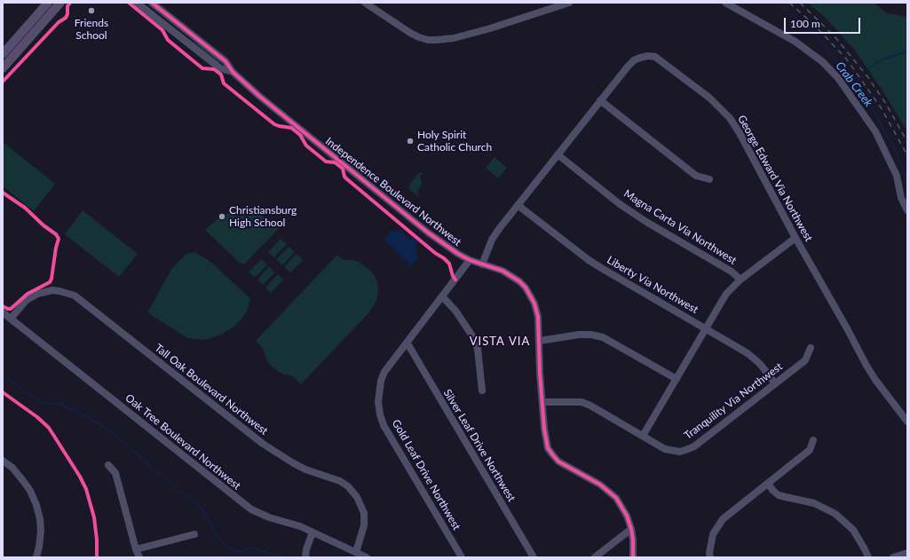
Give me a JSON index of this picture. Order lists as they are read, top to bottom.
{
  "streets": {
    "street": [
      "George Edward Via Northwest",
      "Independence Boulevard Northwest",
      "Magna Carta Via Northwest",
      "Liberty Via Northwest",
      "Tall Oak Boulevard Northwest",
      "Tranquility Via Northwest",
      "Oak Tree Boulevard Northwest",
      "Silver Leaf Drive Northwest",
      "Gold Leaf Drive Northwest"
    ]
  },
  "crossings": [
    ["George Edward Via Northwest", "Independence Boulevard Northwest"],
    ["George Edward Via Northwest", "Magna Carta Via Northwest"],
    ["George Edward Via Northwest", "Liberty Via Northwest"],
    ["Independence Boulevard Northwest", "Tranquility Via Northwest"],
    ["Independence Boulevard Northwest", "Gold Leaf Drive Northwest"],
    ["Liberty Via Northwest", "Tranquility Via Northwest"],
    ["Tall Oak Boulevard Northwest", "Oak Tree Boulevard Northwest"],
    ["Silver Leaf Drive Northwest", "Gold Leaf Drive Northwest"]
  ],
  "districts": ["VISTA VIA"],
  "water": ["Crab Creek"],
  "places": ["Friends School", "Holy Spirit Catholic Church", "Christiansburg High School"],
  "scale_bar": "100 m"
}
